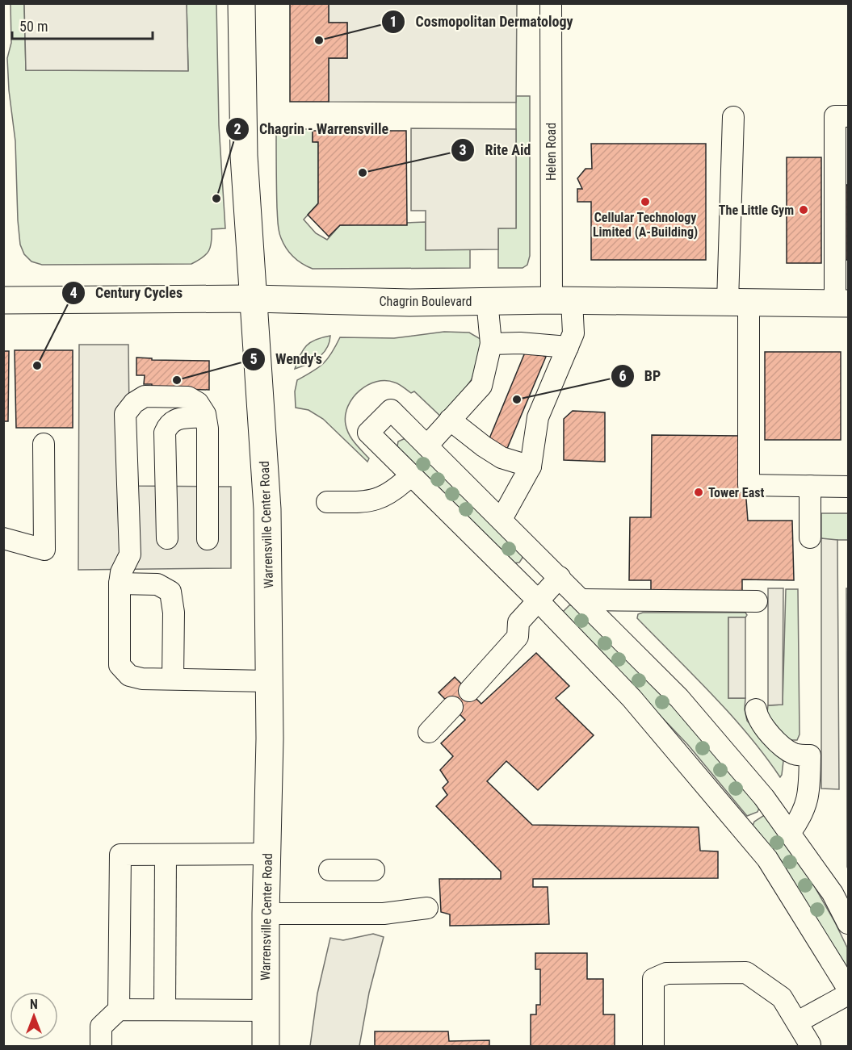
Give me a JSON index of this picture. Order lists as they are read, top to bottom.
{
  "streets": {
    "main road": ["Chagrin Boulevard", "Warrensville Center Road"],
    "street": ["Helen Road"]
  },
  "crossings": [
    ["Helen Road", "Chagrin Boulevard"],
    ["Chagrin Boulevard", "Warrensville Center Road"]
  ],
  "places": [
    "Cosmopolitan Dermatology",
    "Rite Aid",
    "Chagrin - Warrensville",
    "Cellular Technology Limited (A-Building)",
    "The Little Gym",
    "Century Cycles",
    "Wendy's",
    "BP",
    "Tower East"
  ],
  "scale_bar": "50 m",
  "north": "top"
}
